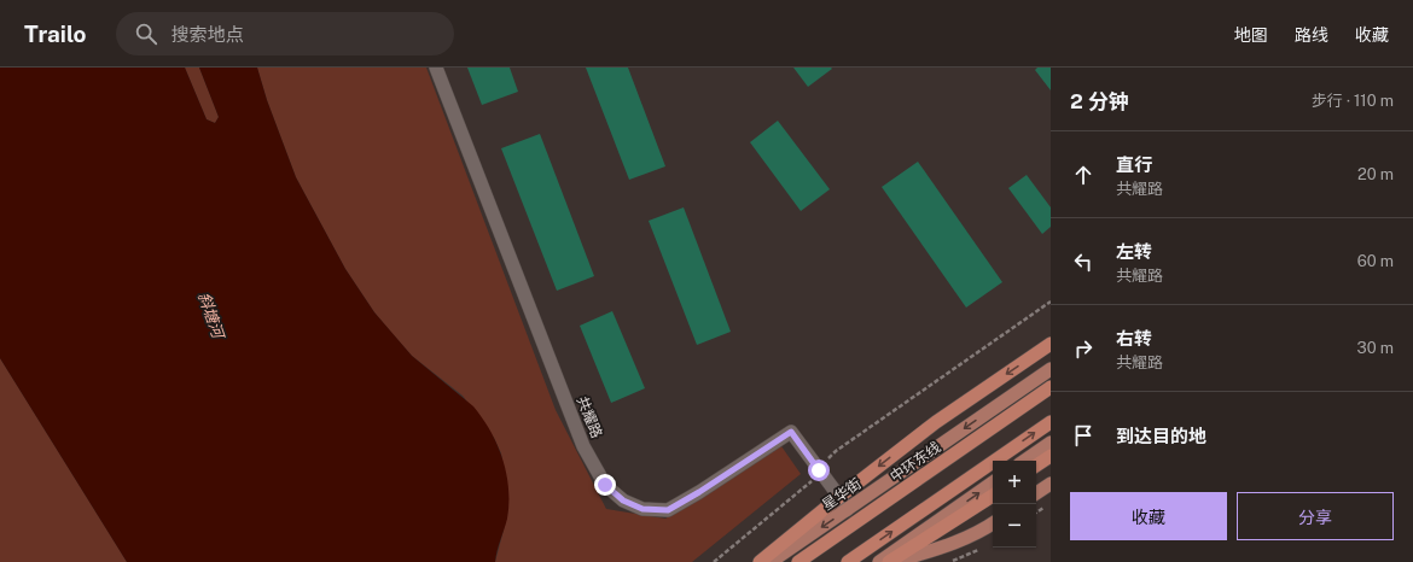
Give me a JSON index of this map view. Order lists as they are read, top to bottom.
{
  "streets": {
    "highway": ["中环东线"],
    "main road": ["星华街"],
    "street": ["共耀路"]
  },
  "crossings": [
    ["共耀路", "星华街"]
  ],
  "water": ["斜塘河"],
  "page": {
    "header": "Trailo",
    "search": "搜索地点",
    "nav": ["地图", "路线", "收藏"],
    "heading": ["2 分钟", "步行 · 110 m"],
    "list": [
      ["直行", "共耀路", "20 m"],
      ["左转", "共耀路", "60 m"],
      ["右转", "共耀路", "30 m"],
      "到达目的地"
    ],
    "map_buttons": ["+", "−"],
    "buttons": ["收藏", "分享"]
  }
}
